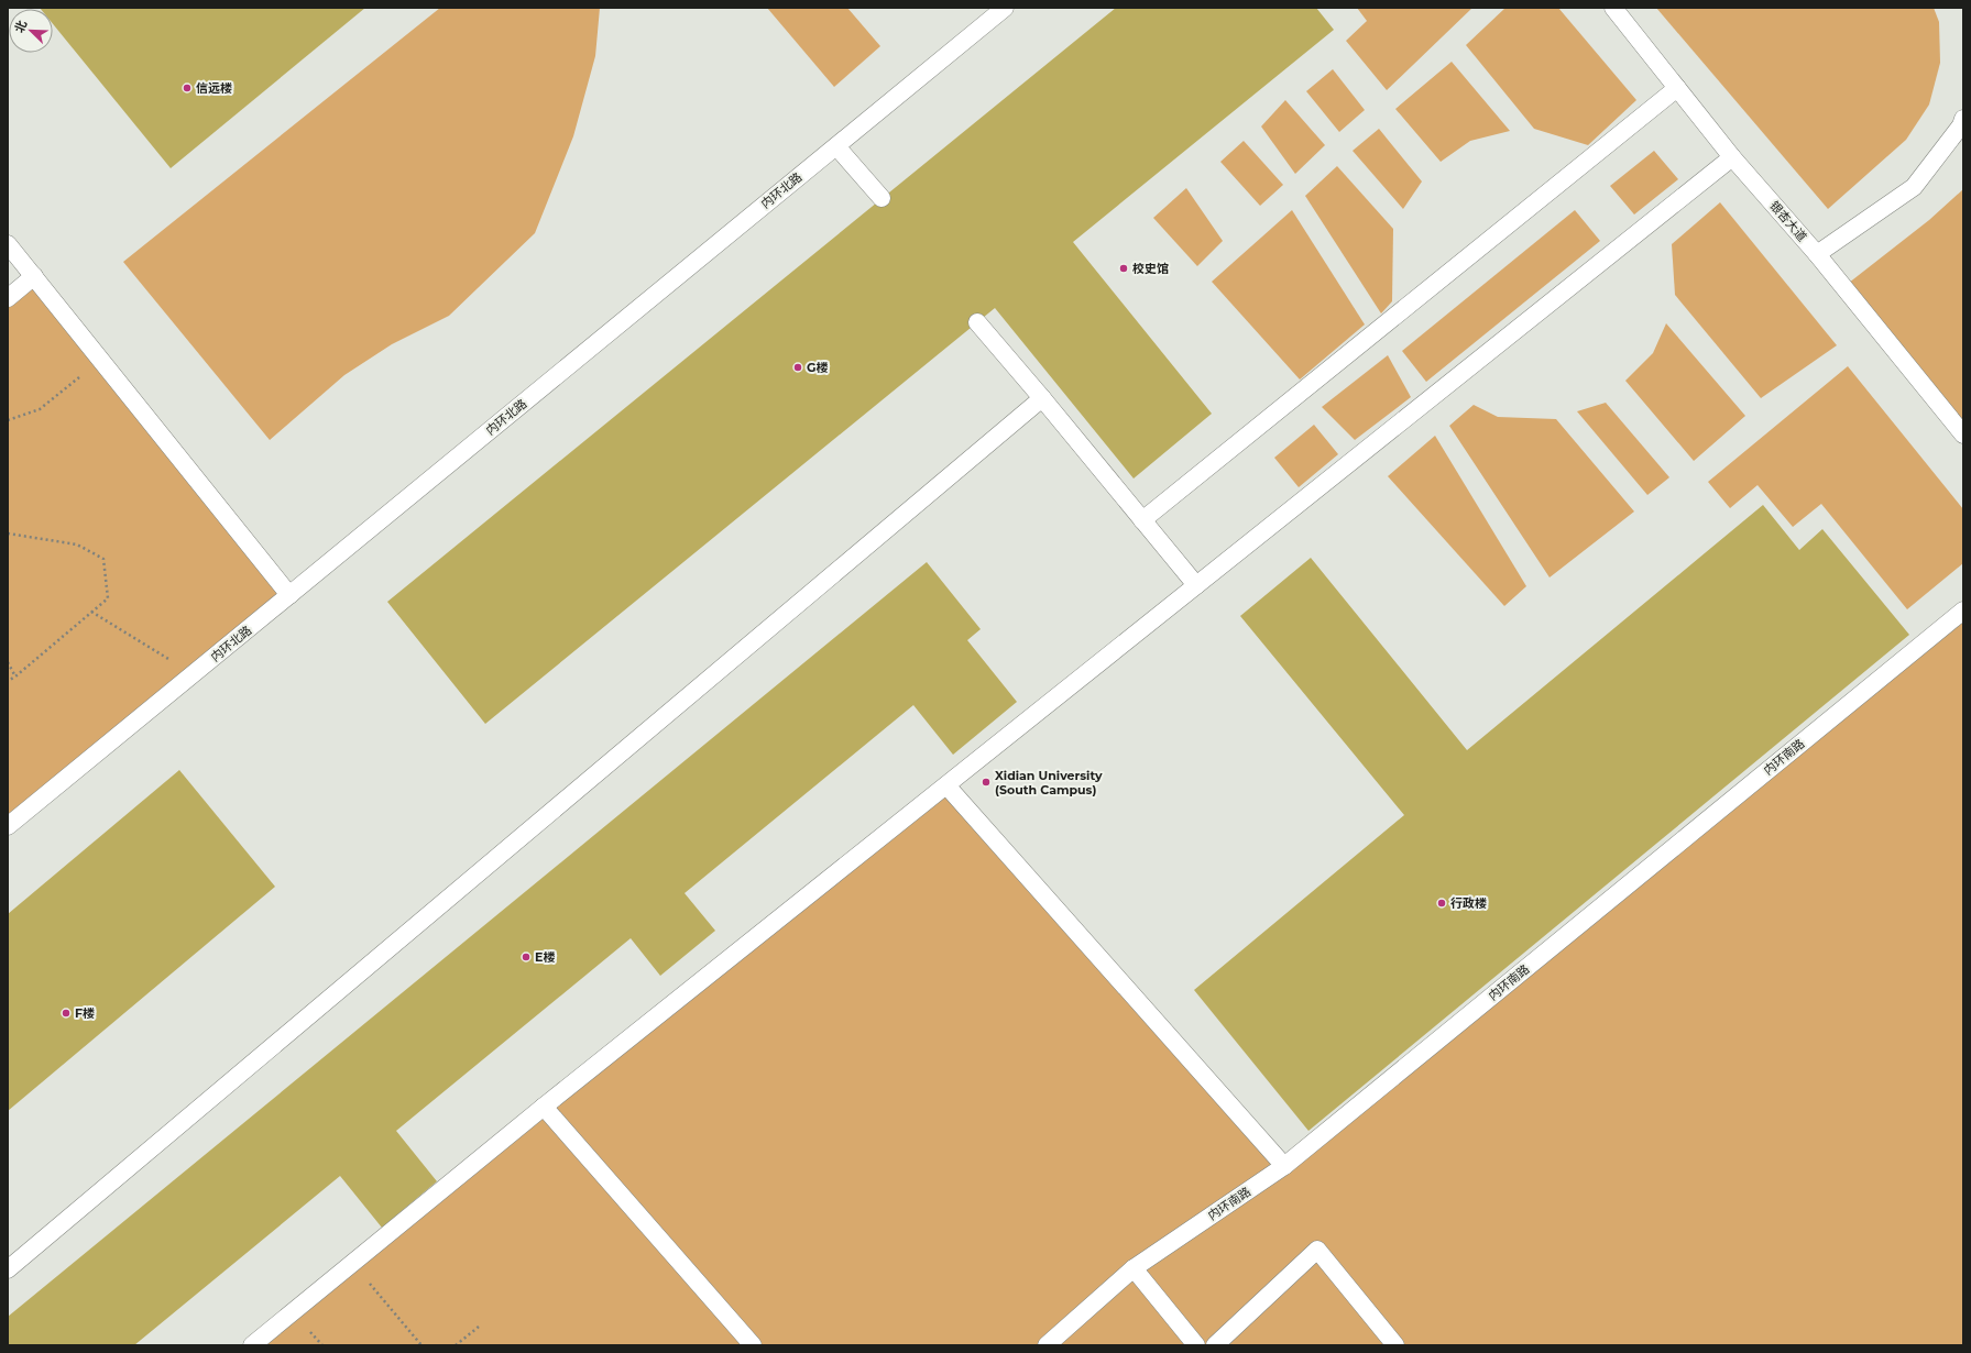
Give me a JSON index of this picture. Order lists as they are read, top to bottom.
{
  "streets": {
    "lane": ["内环北路", "银杏大道", "内环南路"]
  },
  "places": [
    "信远楼",
    "校史馆",
    "G楼",
    "Xidian University (South Campus)",
    "行政楼",
    "E楼",
    "F楼"
  ],
  "north": "top left"
}
